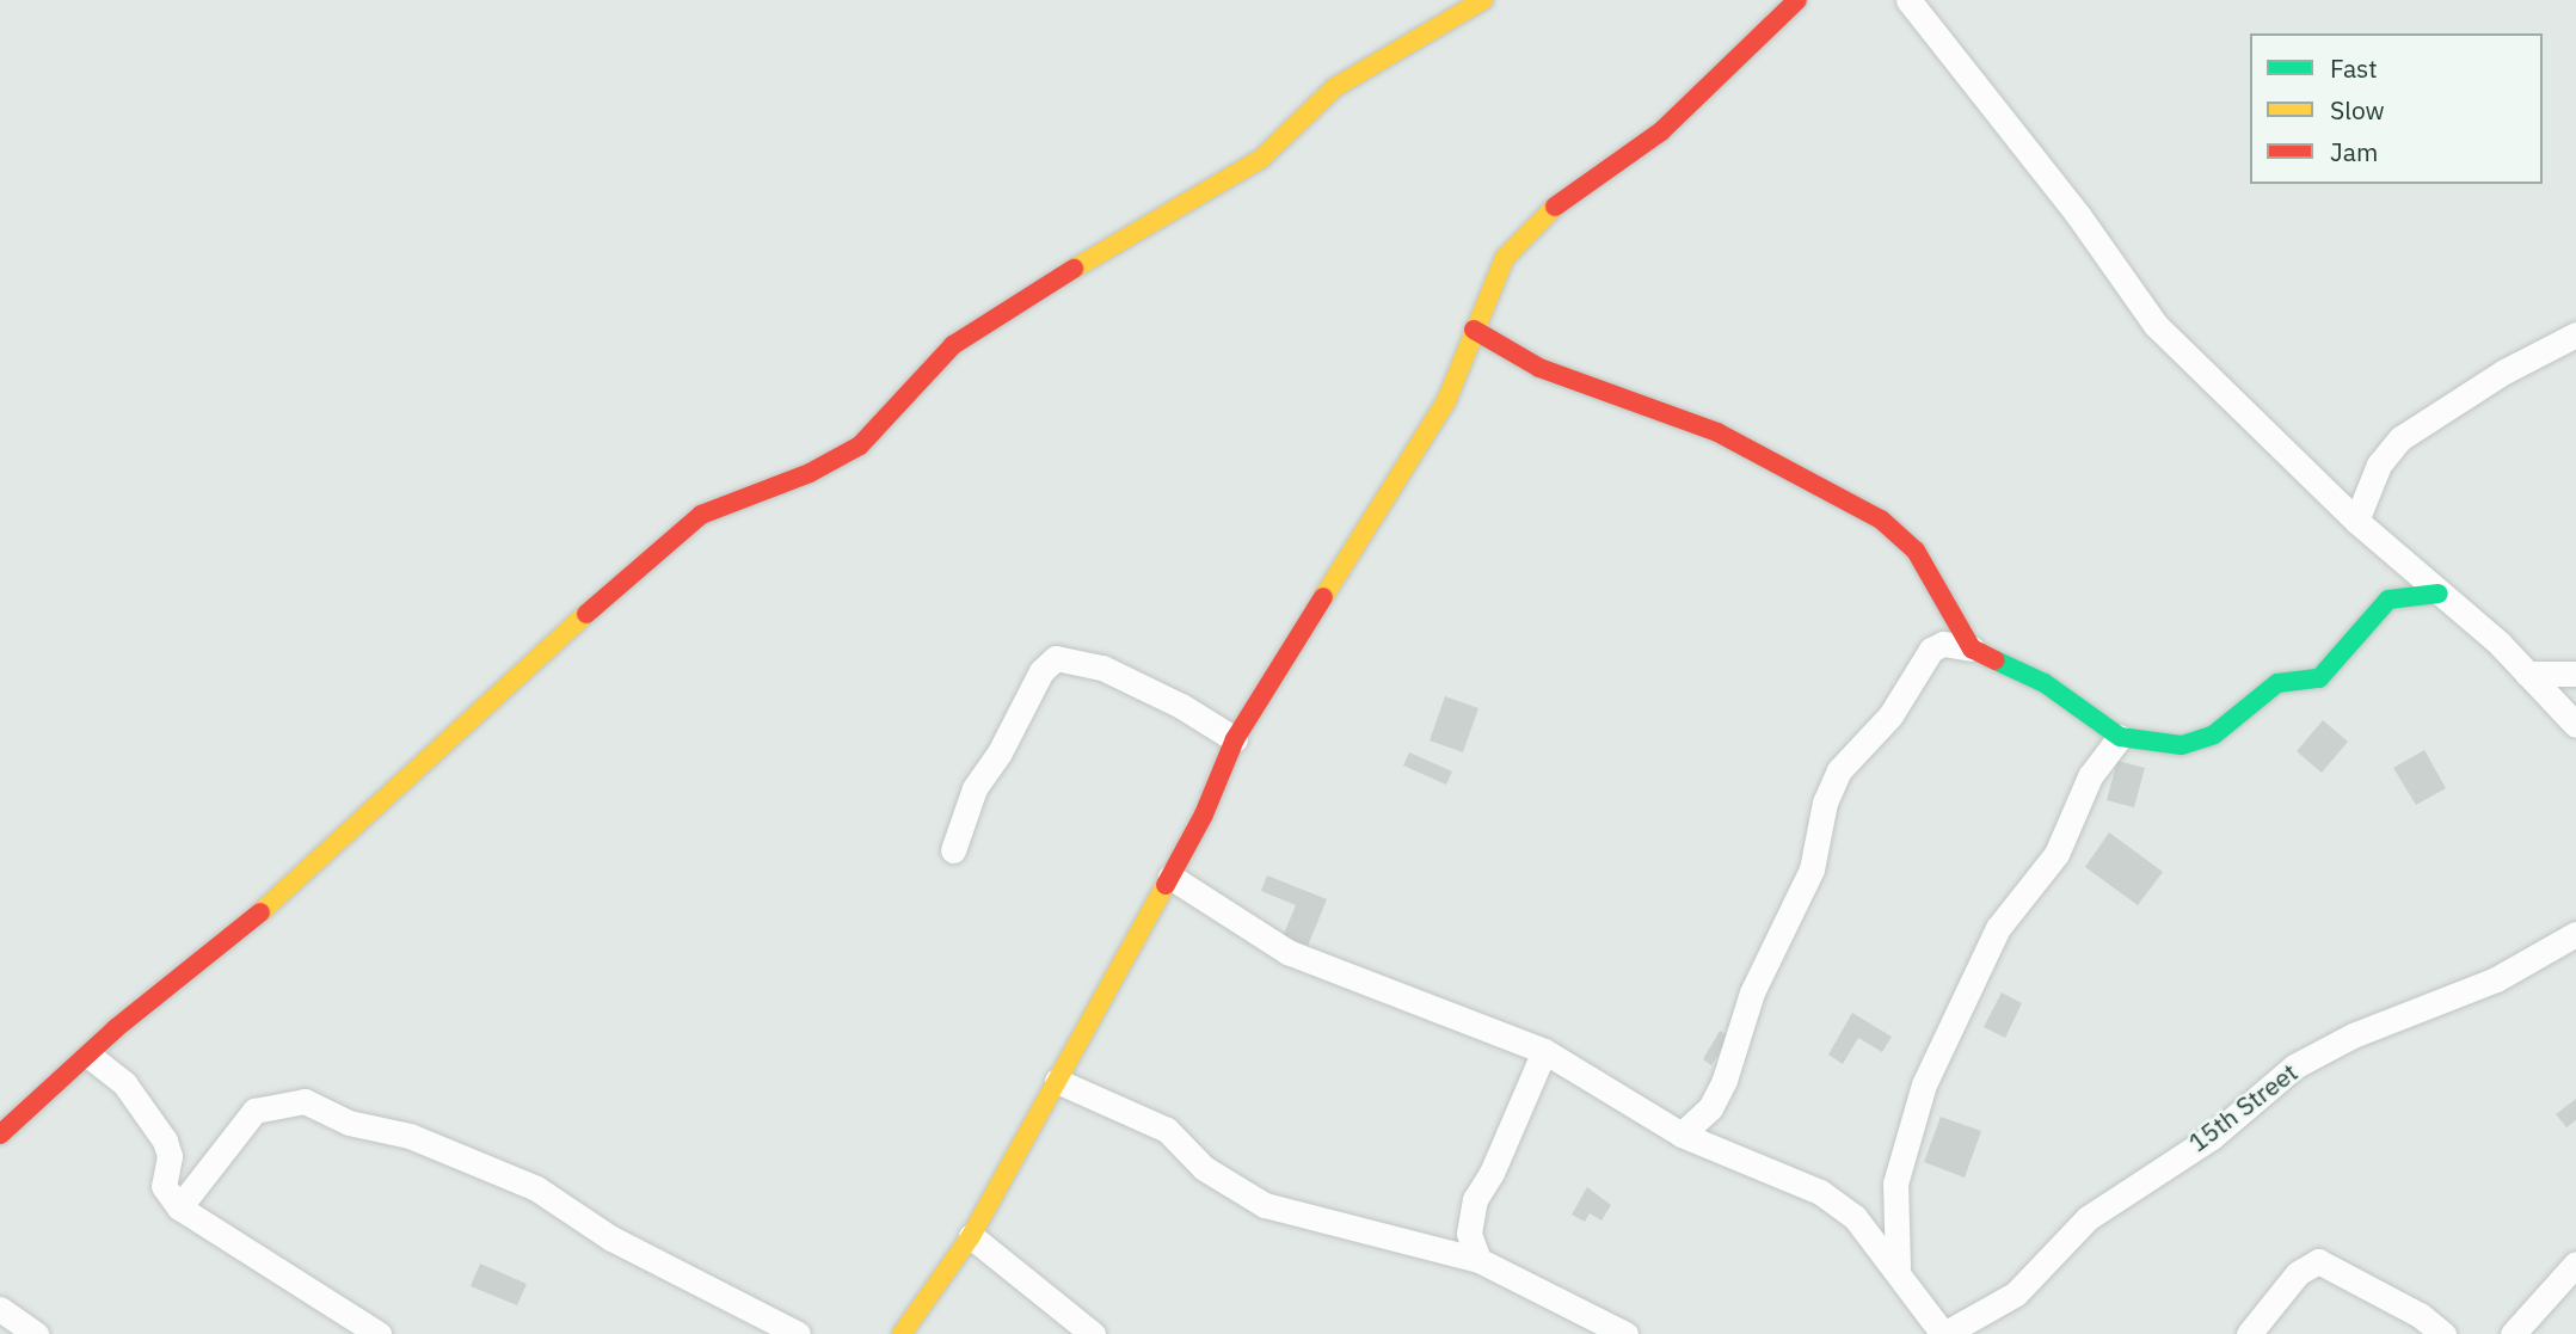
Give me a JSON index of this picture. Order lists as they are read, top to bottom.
{
  "streets": {
    "street": ["15th Street"]
  },
  "legend": ["Fast", "Slow", "Jam"]
}
